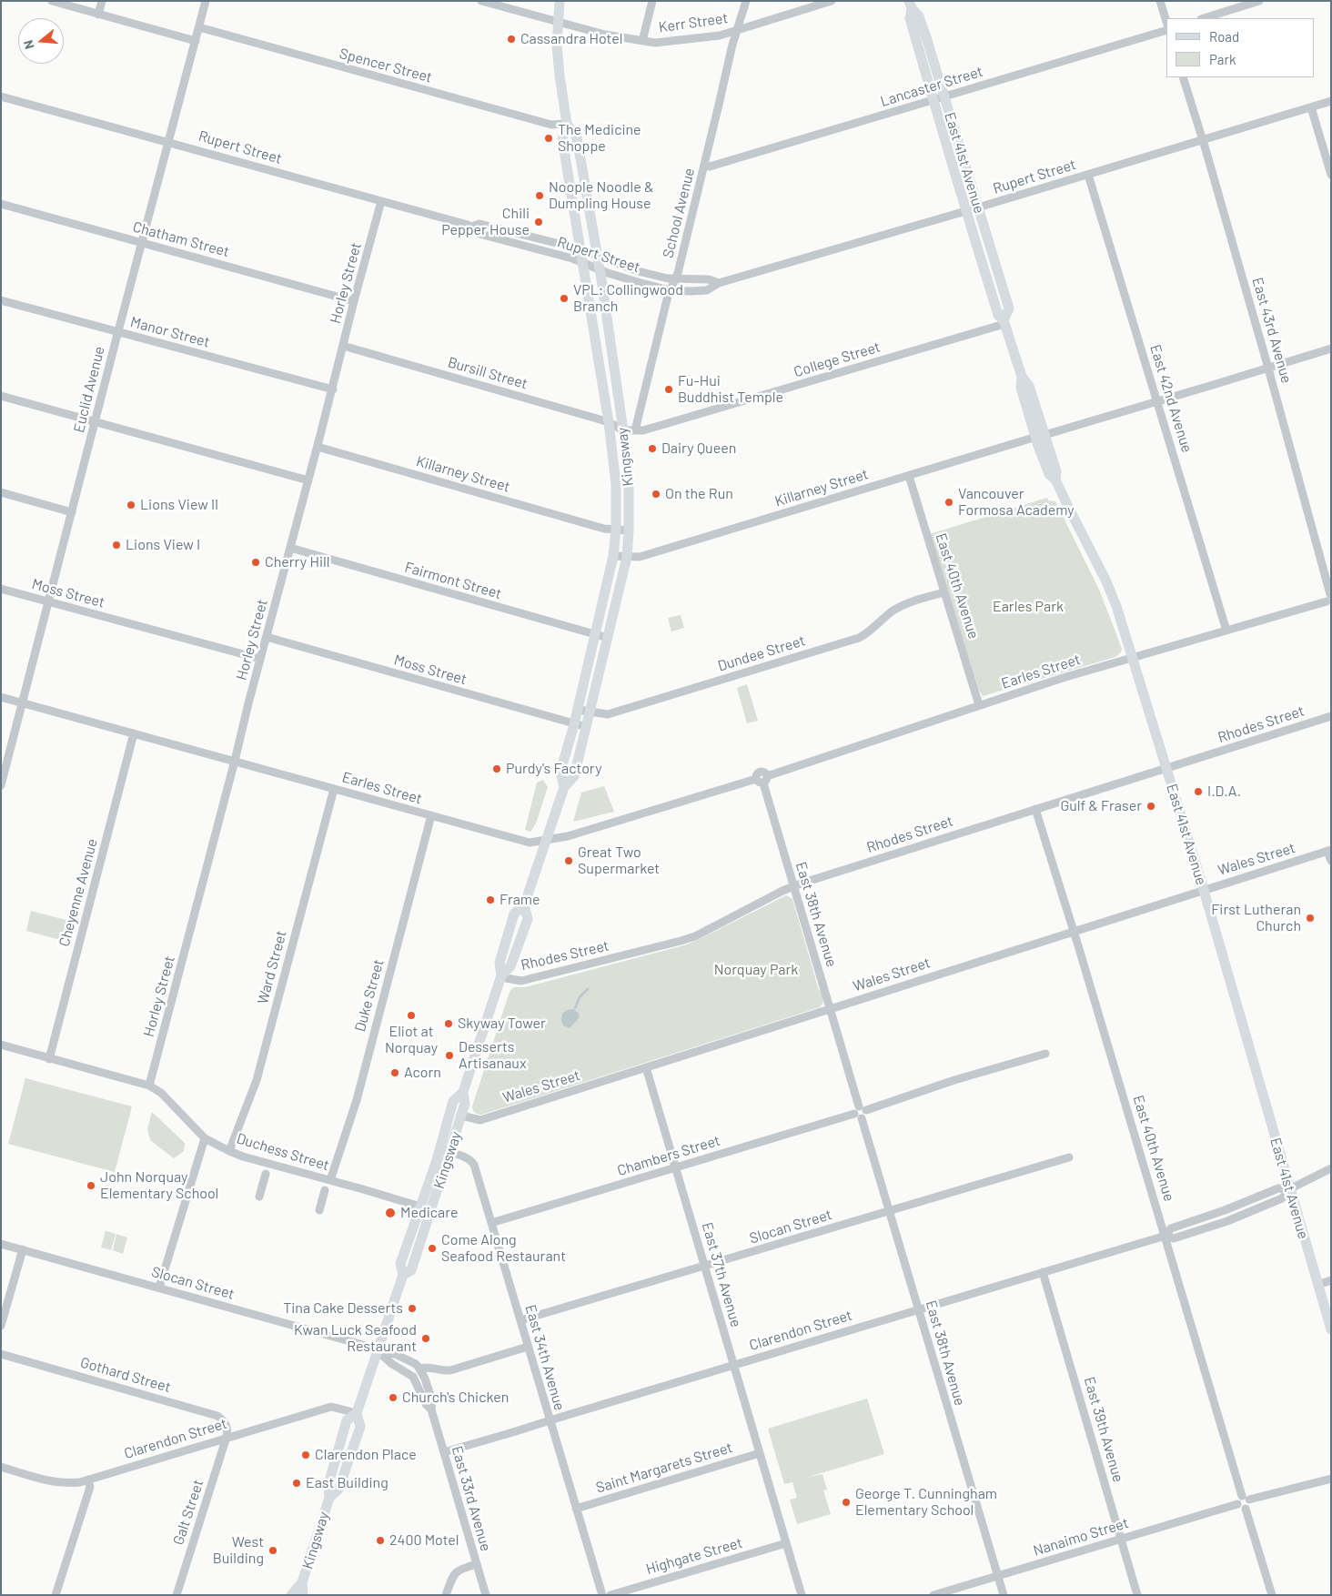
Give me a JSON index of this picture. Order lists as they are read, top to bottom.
{
  "streets": {
    "main road": ["East 41st Avenue", "Kingsway"],
    "street": [
      "Kerr Street",
      "Spencer Street",
      "Lancaster Street",
      "Rupert Street",
      "School Avenue",
      "Chatham Street",
      "Horley Street",
      "East 43rd Avenue",
      "Manor Street",
      "College Street",
      "Bursill Street",
      "Euclid Avenue",
      "East 42nd Avenue",
      "Killarney Street",
      "Fairmont Street",
      "East 40th Avenue",
      "Moss Street",
      "Dundee Street",
      "Earles Street",
      "Rhodes Street",
      "Wales Street",
      "Cheyenne Avenue",
      "East 38th Avenue",
      "Ward Street",
      "Duke Street",
      "Duchess Street",
      "Chambers Street",
      "Slocan Street",
      "East 37th Avenue",
      "Clarendon Street",
      "East 34th Avenue",
      "Gothard Street",
      "East 39th Avenue",
      "Saint Margarets Street",
      "East 33rd Avenue",
      "Galt Street",
      "Nanaimo Street",
      "Highgate Street"
    ]
  },
  "crossings": [
    ["Kerr Street", "School Avenue"],
    ["Kerr Street", "Kingsway"],
    ["Spencer Street", "Euclid Avenue"],
    ["Spencer Street", "Kingsway"],
    ["Lancaster Street", "East 41st Avenue"],
    ["Lancaster Street", "School Avenue"],
    ["Rupert Street", "East 41st Avenue"],
    ["Rupert Street", "School Avenue"],
    ["Rupert Street", "Horley Street"],
    ["Rupert Street", "East 43rd Avenue"],
    ["Rupert Street", "Euclid Avenue"],
    ["Rupert Street", "East 42nd Avenue"],
    ["Rupert Street", "Kingsway"],
    ["East 41st Avenue", "College Street"],
    ["East 41st Avenue", "Killarney Street"],
    ["East 41st Avenue", "Earles Street"],
    ["East 41st Avenue", "Rhodes Street"],
    ["East 41st Avenue", "Wales Street"],
    ["East 41st Avenue", "Clarendon Street"],
    ["School Avenue", "College Street"],
    ["Chatham Street", "Horley Street"],
    ["Chatham Street", "Euclid Avenue"],
    ["Horley Street", "Manor Street"],
    ["Horley Street", "Bursill Street"],
    ["Horley Street", "Killarney Street"],
    ["Horley Street", "Fairmont Street"],
    ["Horley Street", "Moss Street"],
    ["Horley Street", "Earles Street"],
    ["Horley Street", "Duchess Street"],
    ["East 43rd Avenue", "Killarney Street"],
    ["East 43rd Avenue", "Earles Street"],
    ["Manor Street", "Euclid Avenue"],
    ["College Street", "Bursill Street"],
    ["College Street", "Kingsway"],
    ["Bursill Street", "Kingsway"],
    ["Euclid Avenue", "Moss Street"],
    ["Euclid Avenue", "Earles Street"],
    ["East 42nd Avenue", "Killarney Street"],
    ["East 42nd Avenue", "Earles Street"],
    ["Kingsway", "Killarney Street"],
    ["Kingsway", "Fairmont Street"],
    ["Kingsway", "Moss Street"],
    ["Kingsway", "Dundee Street"],
    ["Kingsway", "Earles Street"],
    ["Kingsway", "Rhodes Street"],
    ["Kingsway", "Wales Street"],
    ["Kingsway", "Duchess Street"],
    ["Kingsway", "Slocan Street"],
    ["Kingsway", "Clarendon Street"],
    ["Kingsway", "East 34th Avenue"],
    ["Killarney Street", "East 40th Avenue"],
    ["East 40th Avenue", "Dundee Street"],
    ["East 40th Avenue", "Earles Street"],
    ["East 40th Avenue", "Rhodes Street"],
    ["East 40th Avenue", "Wales Street"],
    ["East 40th Avenue", "Clarendon Street"],
    ["East 40th Avenue", "Nanaimo Street"],
    ["Earles Street", "Cheyenne Avenue"],
    ["Earles Street", "East 38th Avenue"],
    ["Earles Street", "Ward Street"],
    ["Earles Street", "Duke Street"],
    ["Rhodes Street", "East 38th Avenue"],
    ["Wales Street", "East 38th Avenue"],
    ["Wales Street", "East 37th Avenue"],
    ["Cheyenne Avenue", "Duchess Street"],
    ["East 38th Avenue", "Chambers Street"],
    ["East 38th Avenue", "Slocan Street"],
    ["East 38th Avenue", "Clarendon Street"],
    ["East 38th Avenue", "Nanaimo Street"],
    ["Ward Street", "Duchess Street"],
    ["Duke Street", "Duchess Street"],
    ["Chambers Street", "East 37th Avenue"],
    ["Chambers Street", "East 34th Avenue"],
    ["Slocan Street", "East 37th Avenue"],
    ["Slocan Street", "East 34th Avenue"],
    ["Slocan Street", "East 33rd Avenue"],
    ["East 37th Avenue", "Clarendon Street"],
    ["East 37th Avenue", "Saint Margarets Street"],
    ["East 37th Avenue", "Highgate Street"],
    ["Clarendon Street", "East 34th Avenue"],
    ["Clarendon Street", "Gothard Street"],
    ["Clarendon Street", "East 39th Avenue"],
    ["Clarendon Street", "East 33rd Avenue"],
    ["Clarendon Street", "Galt Street"],
    ["East 34th Avenue", "Saint Margarets Street"],
    ["Gothard Street", "Galt Street"],
    ["East 39th Avenue", "Nanaimo Street"]
  ],
  "parks": ["Earles Park", "Norquay Park"],
  "places": [
    "Cassandra Hotel",
    "The Medicine Shoppe",
    "Noople Noodle & Dumpling House",
    "Chili Pepper House",
    "VPL: Collingwood Branch",
    "Fu-Hui Buddhist Temple",
    "Dairy Queen",
    "On the Run",
    "Vancouver Formosa Academy",
    "Lions View II",
    "Lions View I",
    "Cherry Hill",
    "Purdy's Factory",
    "I.D.A.",
    "Gulf & Fraser",
    "Great Two Supermarket",
    "Frame",
    "First Lutheran Church",
    "Eliot at Norquay",
    "Skyway Tower",
    "Desserts Artisanaux",
    "Acorn",
    "John Norquay Elementary School",
    "Medicare",
    "Come Along Seafood Restaurant",
    "Tina Cake Desserts",
    "Kwan Luck Seafood Restaurant",
    "Church's Chicken",
    "Clarendon Place",
    "East Building",
    "George T. Cunningham Elementary School",
    "2400 Motel",
    "West Building"
  ],
  "legend": ["Road", "Park"],
  "north": "left"
}
